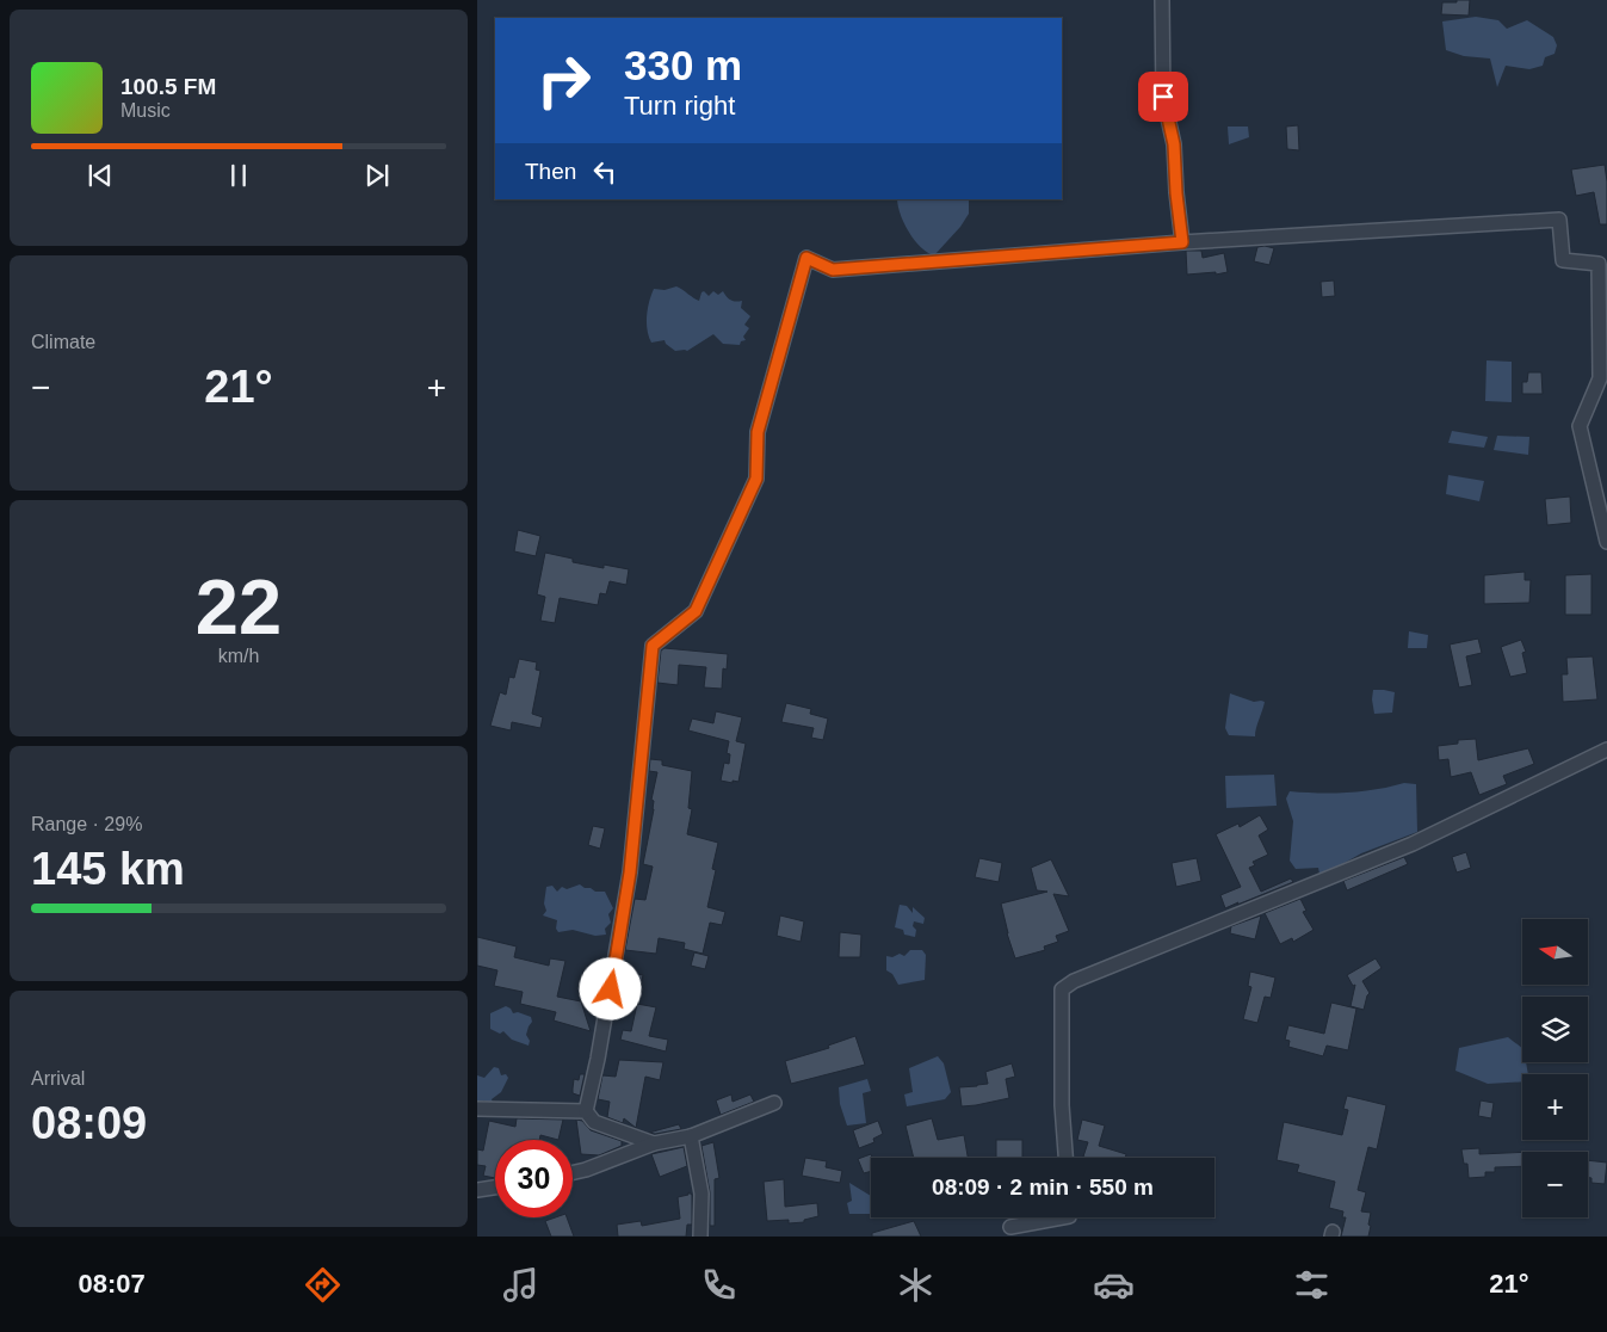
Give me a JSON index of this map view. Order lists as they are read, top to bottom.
{
  "north": "left",
  "page": {
    "turn": ["330 m", "Turn right"],
    "song": ["100.5 FM", "Music"],
    "then": "Then",
    "tile": [
      "Climate",
      ["22", "km/h"],
      ["Range · 29%", "145 km"],
      ["Arrival", "08:09"]
    ],
    "heat": ["−", "21°", "+"],
    "map_buttons": ["+", "−"],
    "limit": "30",
    "trip": "08:09 · 2 min · 550 m",
    "tabs": ["08:07", "21°"]
  }
}
